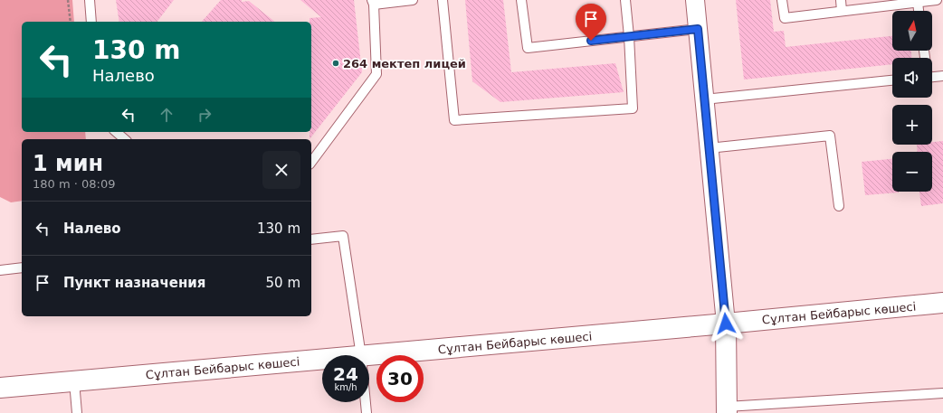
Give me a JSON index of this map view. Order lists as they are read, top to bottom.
{
  "streets": {
    "main road": ["Сұлтан Бейбарыс көшесі"]
  },
  "places": ["264 мектеп лицей"],
  "north": "top",
  "page": {
    "map_buttons": ["+", "−"],
    "turn": ["130 m", "Налево"],
    "heading": ["1 мин", "180 m · 08:09"],
    "list": [
      {
        "name": "Налево",
        "value": "130 m"
      },
      {
        "name": "Пункт назначения",
        "value": "50 m"
      }
    ],
    "speed": "24 km/h",
    "limit": "30"
  }
}
